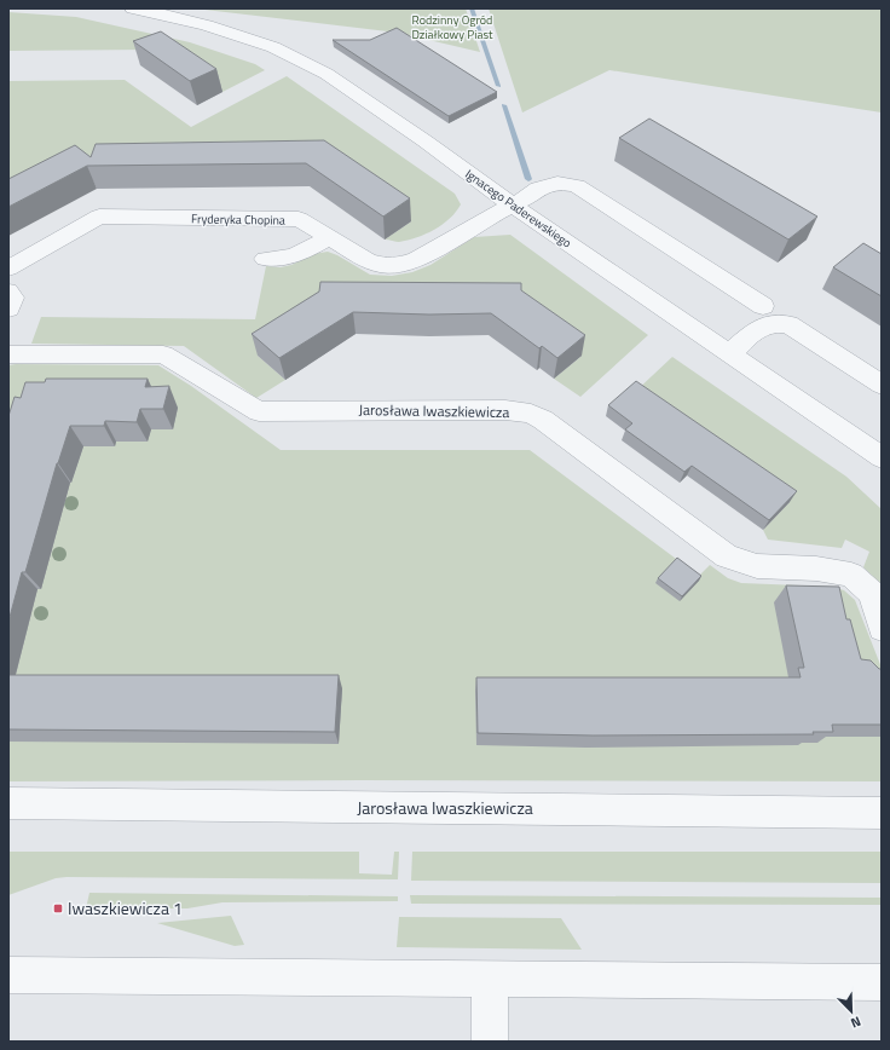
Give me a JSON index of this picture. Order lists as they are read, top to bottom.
{
  "streets": {
    "street": ["Ignacego Paderewskiego", "Fryderyka Chopina", "Jarosława Iwaszkiewicza"]
  },
  "crossings": [
    ["Ignacego Paderewskiego", "Fryderyka Chopina"]
  ],
  "parks": ["Rodzinny Ogród Działkowy Piast"],
  "places": {
    "transit": ["Iwaszkiewicza 1"]
  },
  "north": "bottom right"
}
